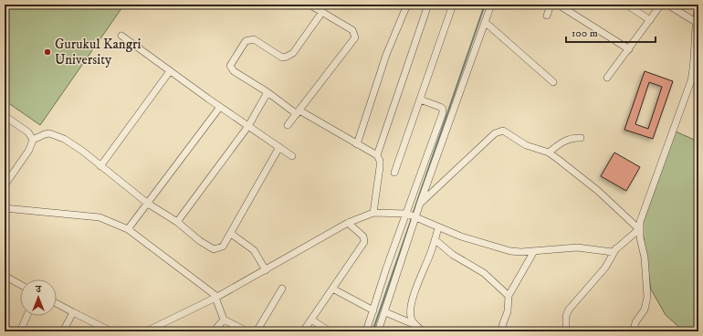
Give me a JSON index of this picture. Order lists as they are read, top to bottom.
{
  "places": ["Gurukul Kangri University"],
  "scale_bar": "100 m",
  "north": "top"
}
